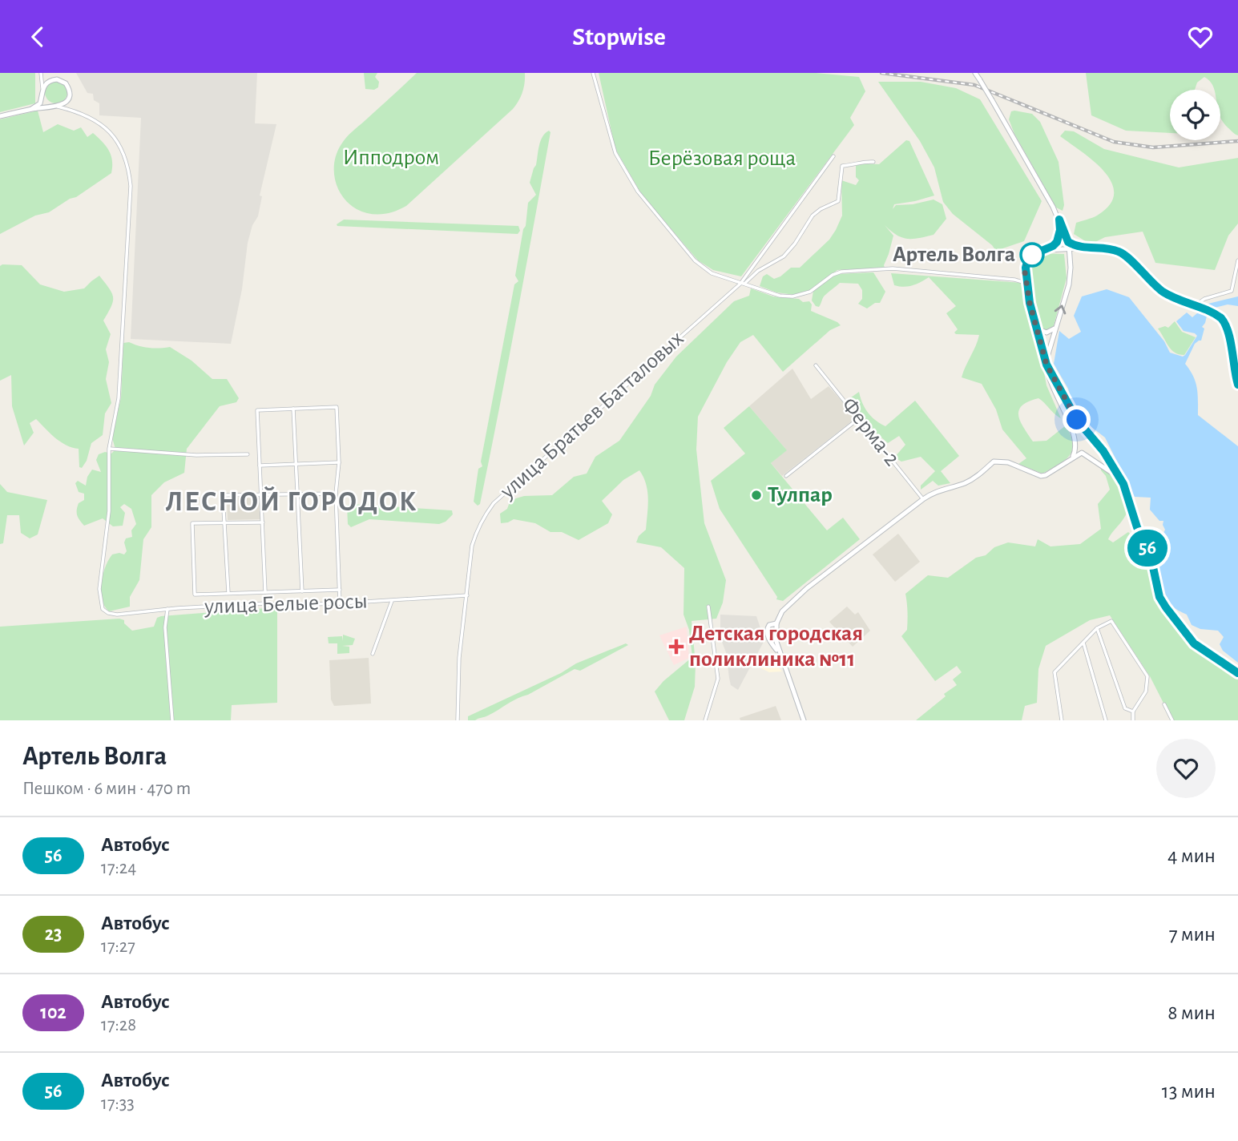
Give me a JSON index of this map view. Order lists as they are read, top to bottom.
{
  "streets": {
    "street": ["улица Братьев Батталовых", "Ферма-2", "улица Белые росы"]
  },
  "crossings": [
    ["улица Братьев Батталовых", "улица Белые росы"]
  ],
  "districts": ["ЛЕСНОЙ ГОРОДОК"],
  "parks": ["Ипподром", "Берёзовая роща"],
  "places": {
    "other": ["Артель Волга", "Тулпар"],
    "health": ["Детская городская поликлиника №11"]
  },
  "lines": ["bus line 56"],
  "page": {
    "header": "Stopwise",
    "on_map": "56",
    "heading": ["Артель Волга", "Пешком · 6 мин · 470 m"],
    "list": [
      {
        "mark": "56",
        "name": "Автобус",
        "note": "17:24",
        "value": "4 мин"
      },
      {
        "mark": "23",
        "name": "Автобус",
        "note": "17:27",
        "value": "7 мин"
      },
      {
        "mark": "102",
        "name": "Автобус",
        "note": "17:28",
        "value": "8 мин"
      },
      {
        "mark": "56",
        "name": "Автобус",
        "note": "17:33",
        "value": "13 мин"
      }
    ]
  }
}
